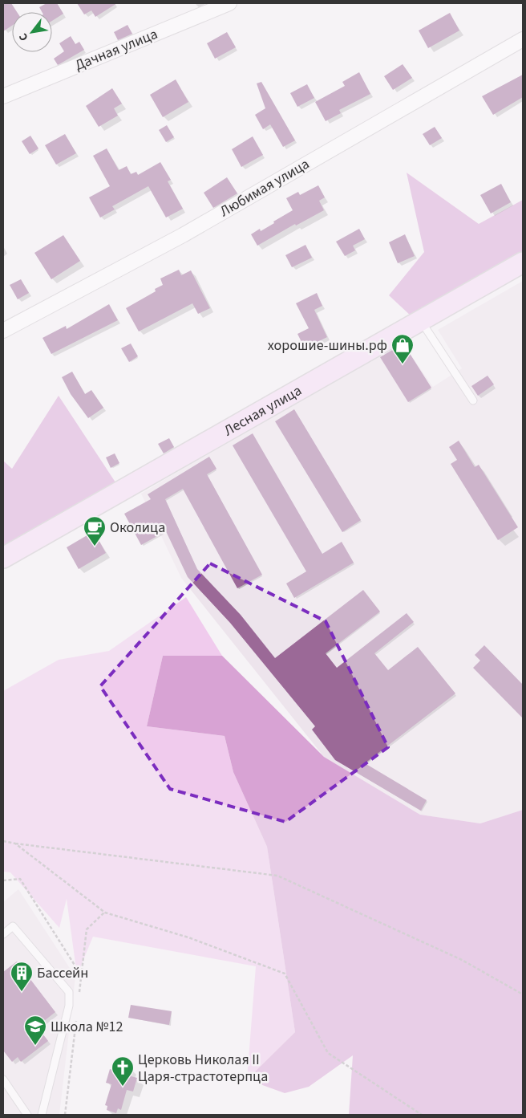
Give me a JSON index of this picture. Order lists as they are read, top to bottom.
{
  "streets": {
    "main road": ["Лесная улица"],
    "street": ["Дачная улица", "Любимая улица"]
  },
  "places": {
    "shop": ["хорошие-шины.рф"],
    "cafe": ["Околица"],
    "building": ["Бассейн"],
    "school or university": ["Школа №12"],
    "church": ["Церковь Николая II Царя-страстотерпца"]
  },
  "north": "bottom left"
}
